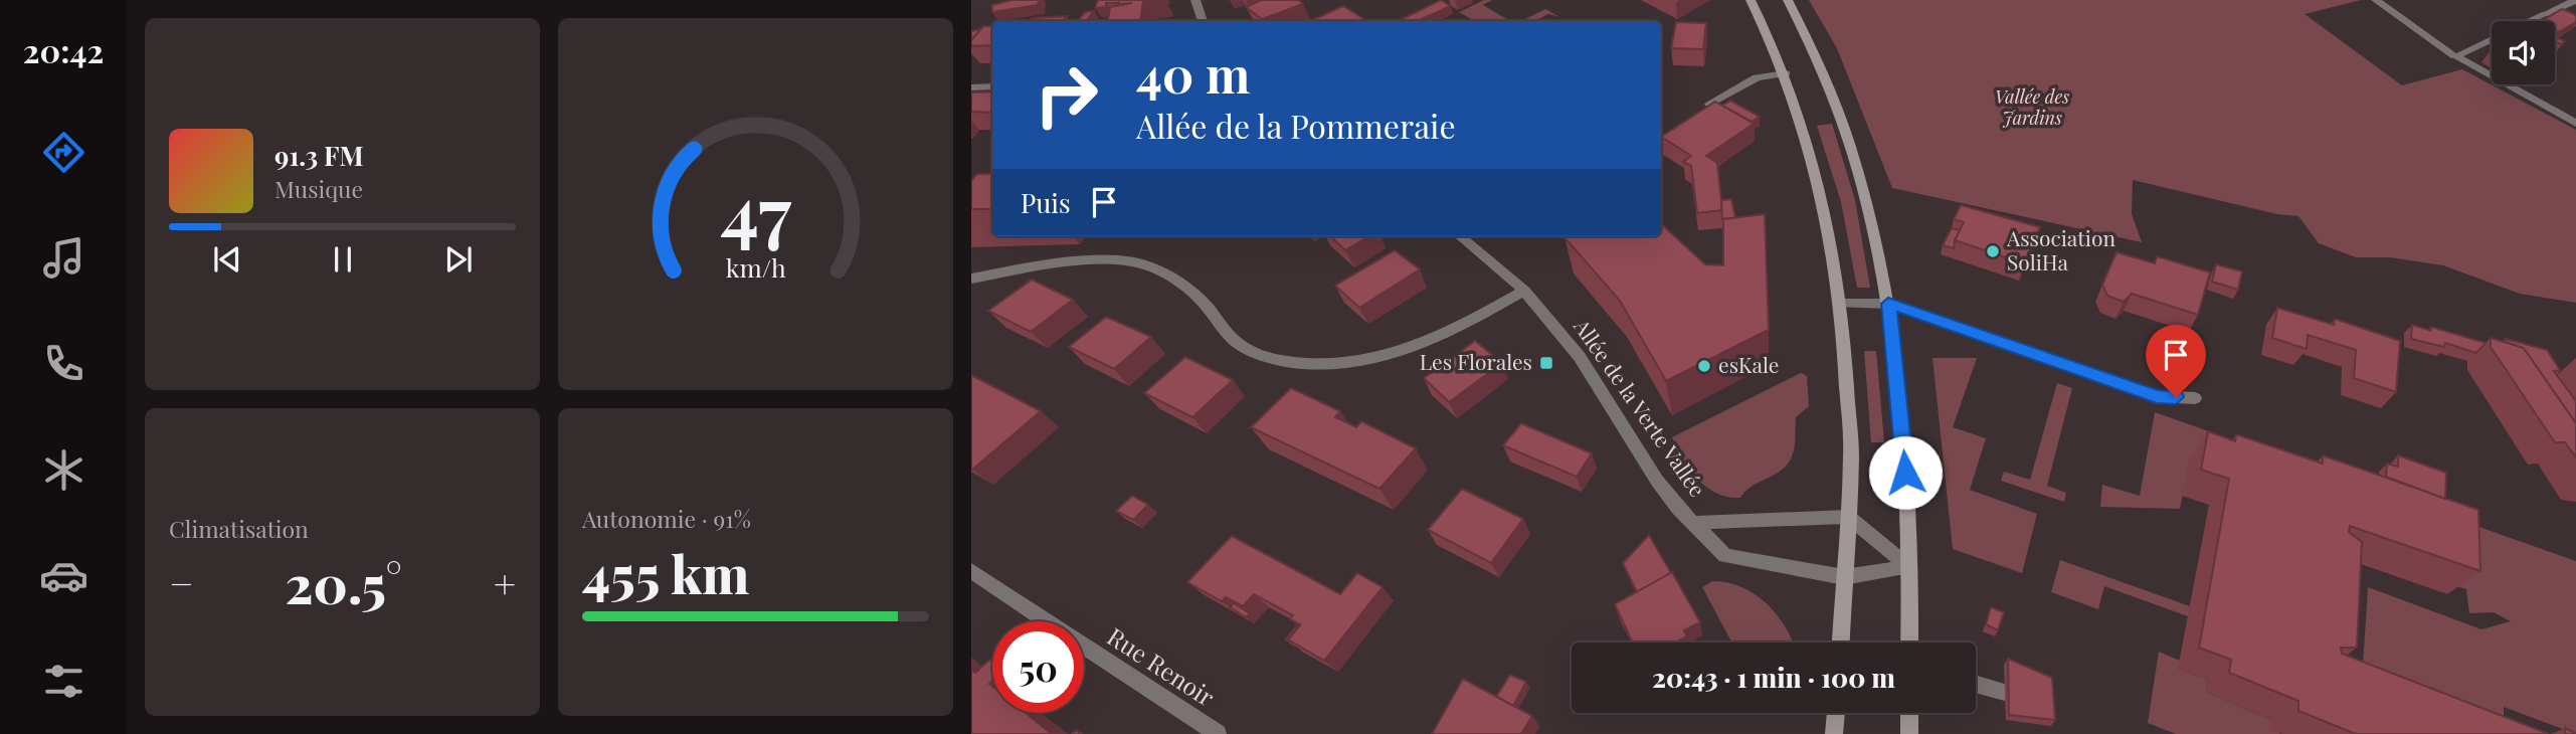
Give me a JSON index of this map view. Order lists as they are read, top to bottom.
{
  "streets": {
    "street": ["Allée de la Verte Vallée", "Rue Renoir"]
  },
  "parks": ["Vallée des Jardins"],
  "places": {
    "other": ["Association SoliHa", "esKale"],
    "transit": ["Les Florales"]
  },
  "page": {
    "tabs": "20:42",
    "turn": ["40 m", "Allée de la Pommeraie"],
    "song": ["91.3 FM", "Musique"],
    "then": "Puis",
    "tile": [
      "Climatisation",
      ["Autonomie · 91%", "455 km"]
    ],
    "heat": ["−", "20.5°", "+"],
    "limit": "50",
    "trip": "20:43 · 1 min · 100 m",
    "gauge": ["47", "km/h"]
  }
}
